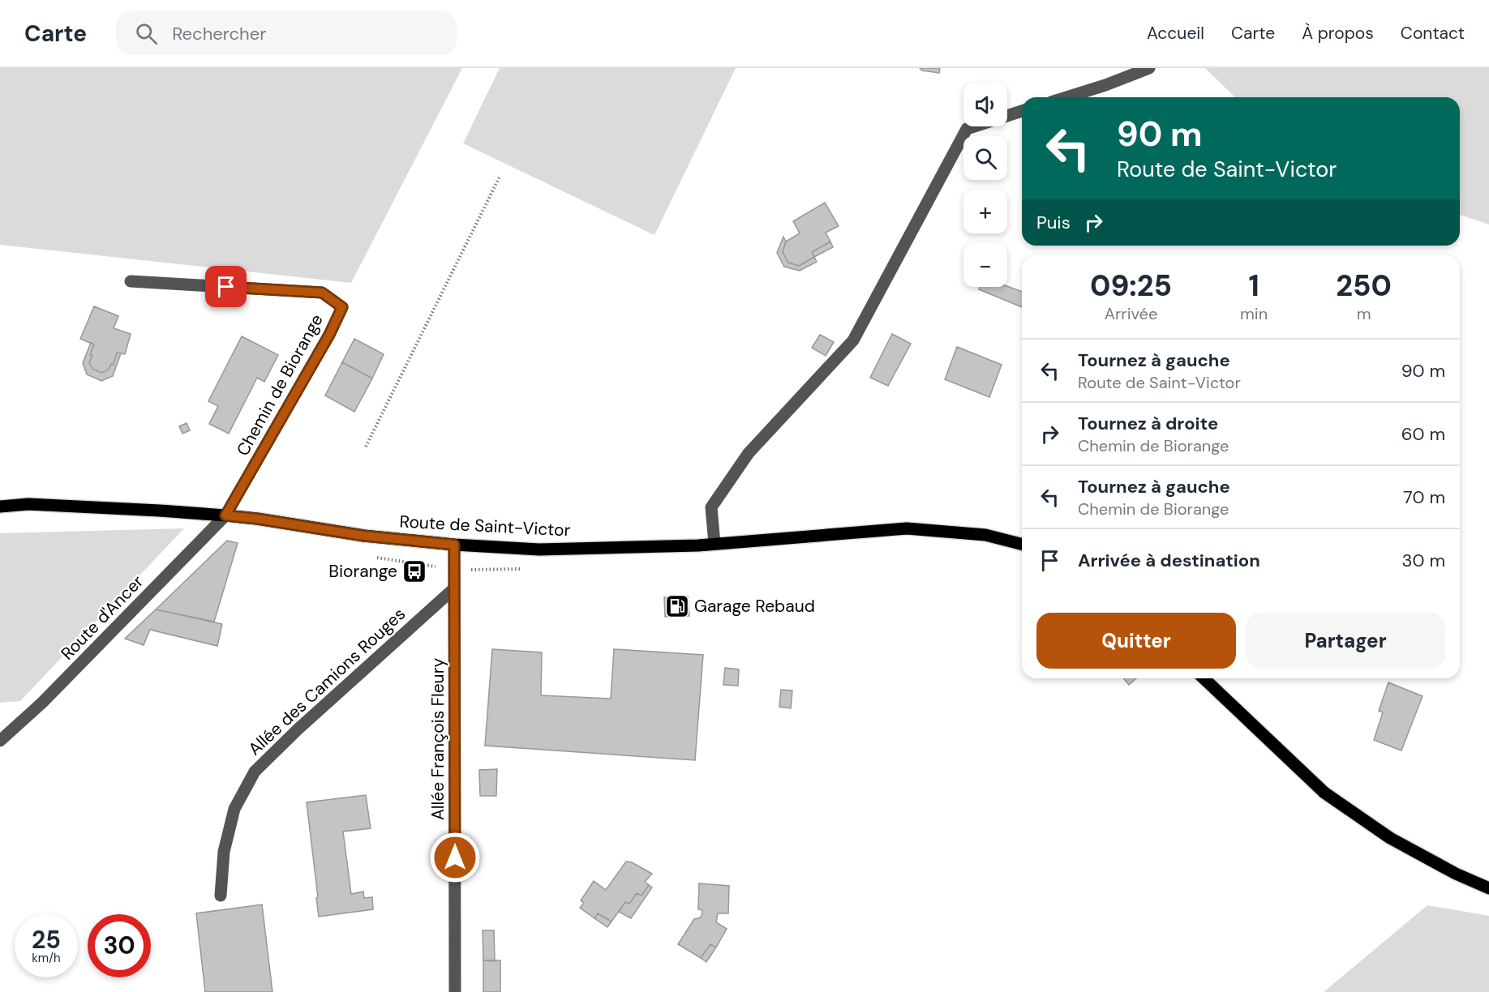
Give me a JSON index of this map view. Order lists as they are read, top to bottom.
{
  "streets": {
    "main road": ["Route de Saint-Victor"],
    "street": [
      "Chemin de Biorange",
      "Route d'Ancer",
      "Allée des Camions Rouges",
      "Allée François Fleury"
    ]
  },
  "crossings": [
    ["Chemin de Biorange", "Route de Saint-Victor"],
    ["Chemin de Biorange", "Route d'Ancer"],
    ["Route de Saint-Victor", "Route d'Ancer"],
    ["Route de Saint-Victor", "Allée François Fleury"],
    ["Allée des Camions Rouges", "Allée François Fleury"]
  ],
  "places": {
    "bus stop": ["Biorange"],
    "fuel station": ["Garage Rebaud"]
  },
  "page": {
    "header": "Carte",
    "search": "Rechercher",
    "nav": [
      "Accueil",
      "Carte",
      "À propos",
      "Contact"
    ],
    "map_buttons": ["+", "−"],
    "turn": ["90 m", "Route de Saint-Victor"],
    "then": "Puis",
    "eta": [
      "09:25",
      "Arrivée",
      "1",
      "min",
      "250",
      "m"
    ],
    "list": [
      {
        "name": "Tournez à gauche",
        "note": "Route de Saint-Victor",
        "value": "90 m"
      },
      {
        "name": "Tournez à droite",
        "note": "Chemin de Biorange",
        "value": "60 m"
      },
      {
        "name": "Tournez à gauche",
        "note": "Chemin de Biorange",
        "value": "70 m"
      },
      {
        "name": "Arrivée à destination",
        "value": "30 m"
      }
    ],
    "buttons": ["Quitter", "Partager"],
    "speed": "25 km/h",
    "limit": "30"
  }
}
